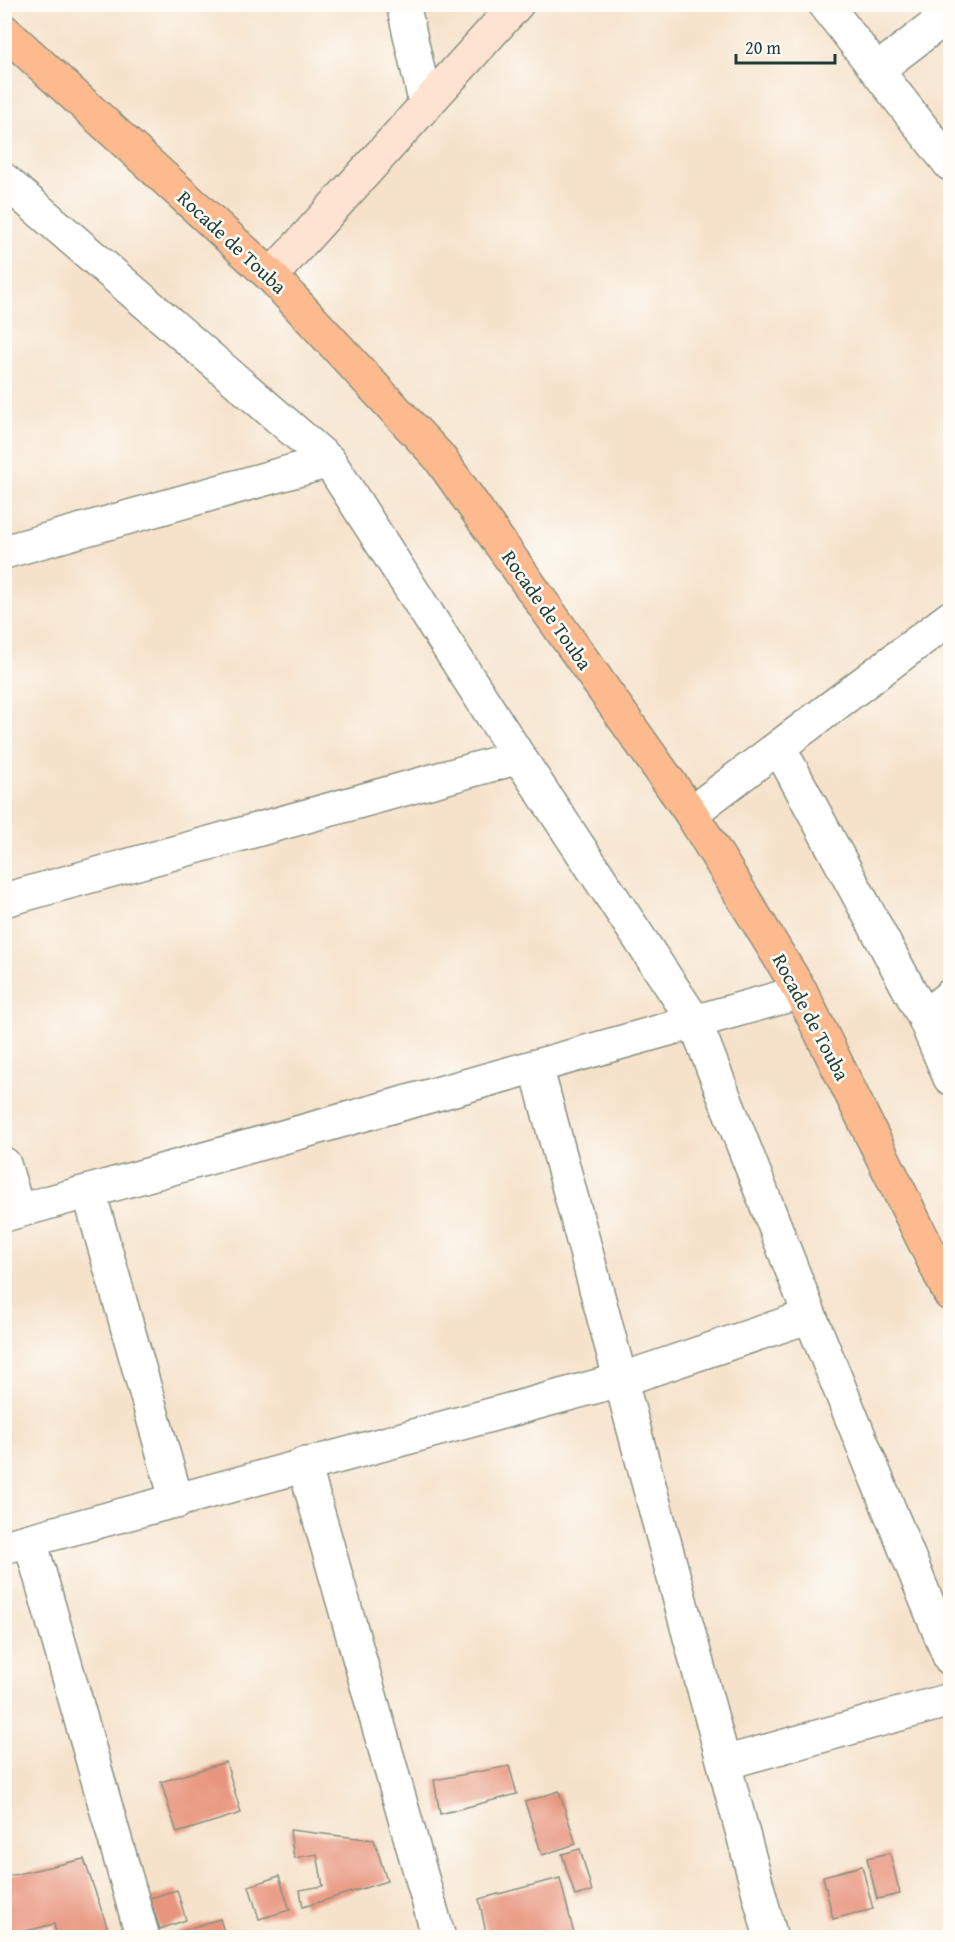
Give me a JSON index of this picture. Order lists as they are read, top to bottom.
{
  "streets": {
    "main road": ["Rocade de Touba"]
  },
  "scale_bar": "20 m"
}
